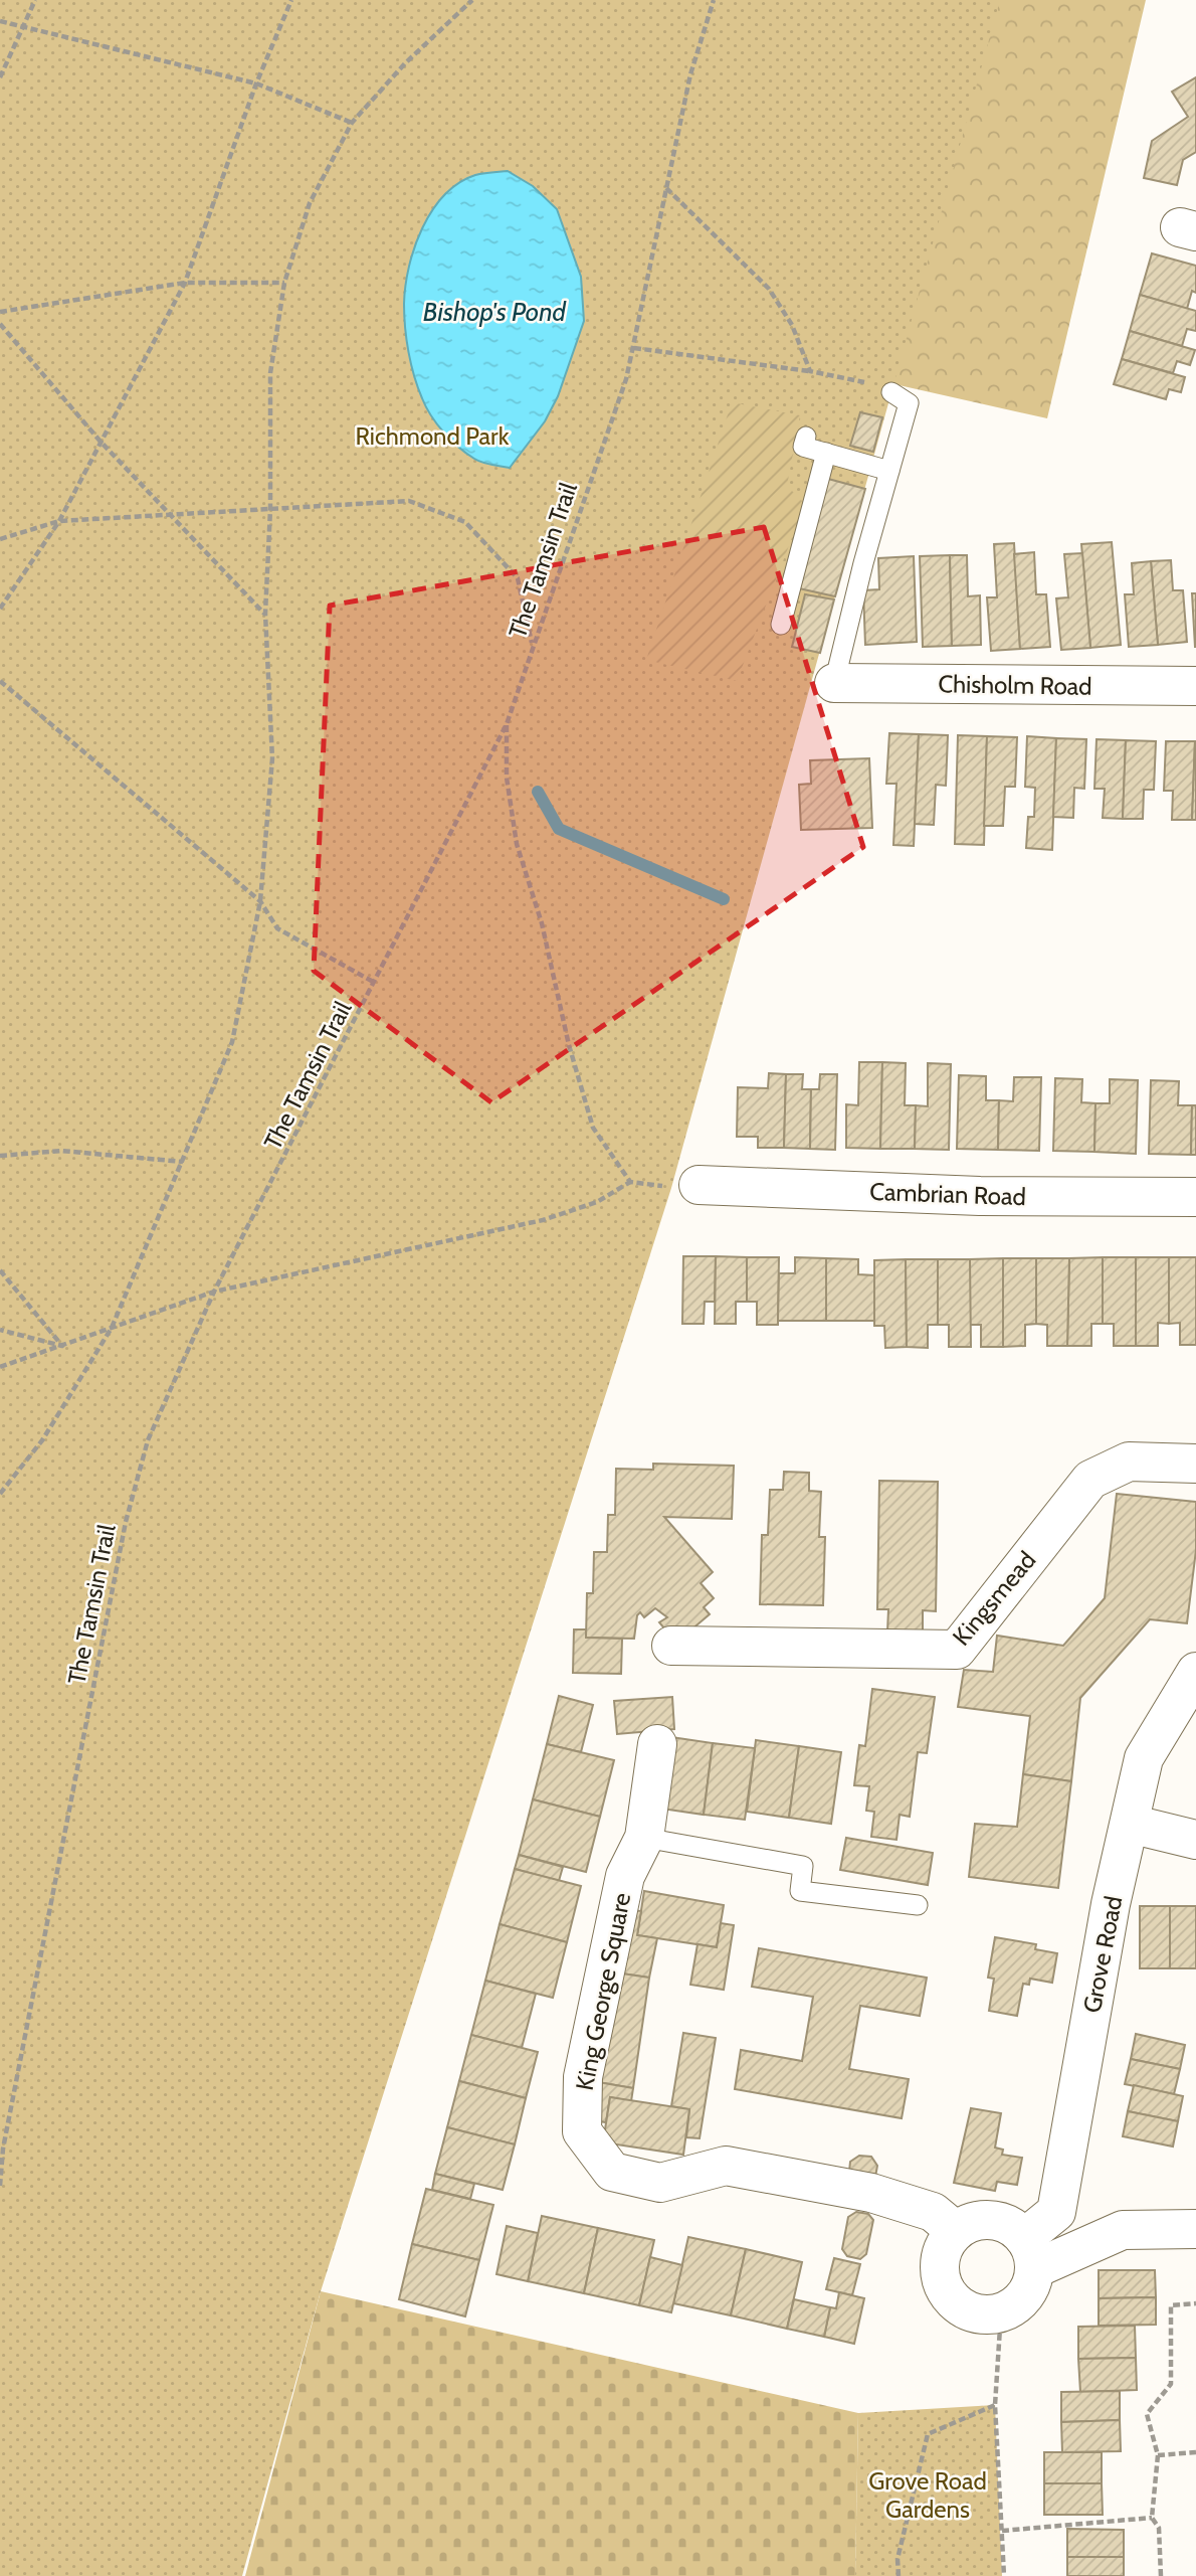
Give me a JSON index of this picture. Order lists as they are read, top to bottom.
{
  "streets": {
    "street": [
      "Chisholm Road",
      "Cambrian Road",
      "Kingsmead",
      "Grove Road",
      "King George Square"
    ],
    "path": ["The Tamsin Trail"]
  },
  "crossings": [
    ["Grove Road", "King George Square"]
  ],
  "water": ["Bishop's Pond"],
  "parks": ["Richmond Park", "Grove Road Gardens"]
}
